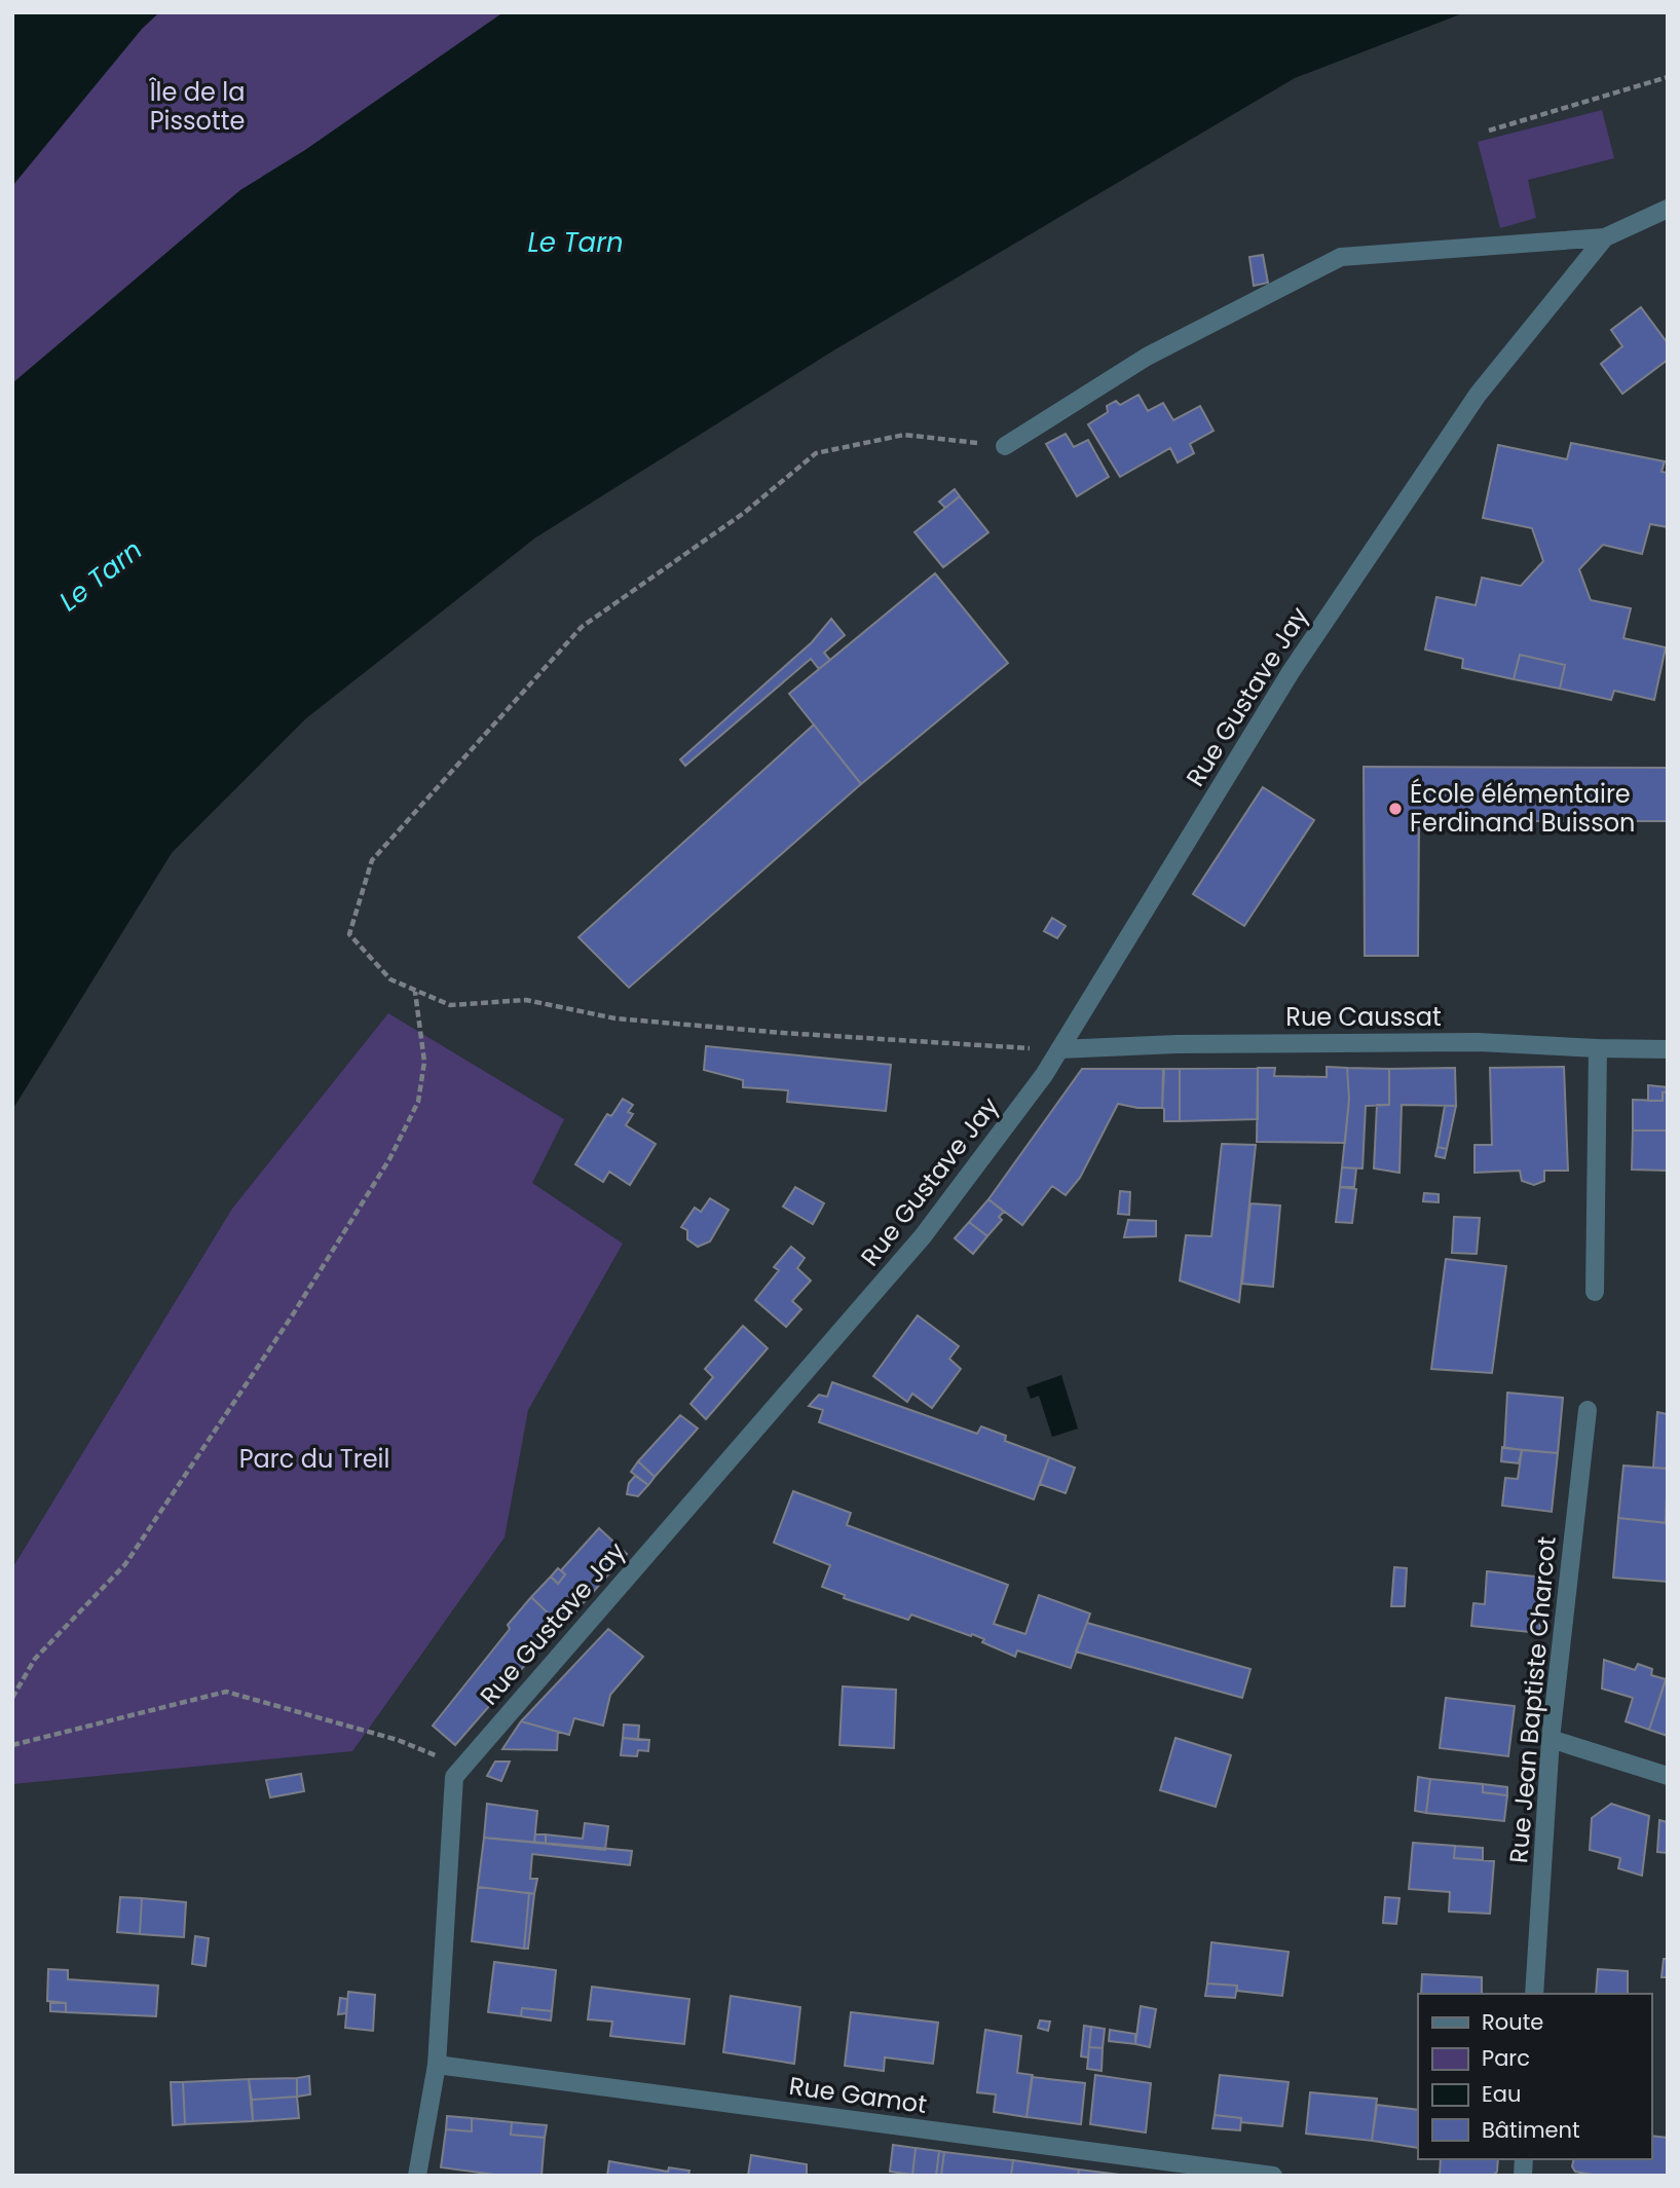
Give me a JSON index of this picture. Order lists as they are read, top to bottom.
{
  "streets": {
    "street": [
      "Rue Gustave Jay",
      "Rue Caussat",
      "Rue Jean Baptiste Charcot",
      "Rue Gamot"
    ]
  },
  "crossings": [
    ["Rue Gustave Jay", "Rue Caussat"],
    ["Rue Gustave Jay", "Rue Gamot"]
  ],
  "water": ["Le Tarn"],
  "parks": ["Île de la Pissotte", "Parc du Treil"],
  "places": ["École élémentaire Ferdinand Buisson"],
  "legend": [
    "Route",
    "Parc",
    "Eau",
    "Bâtiment"
  ]
}
